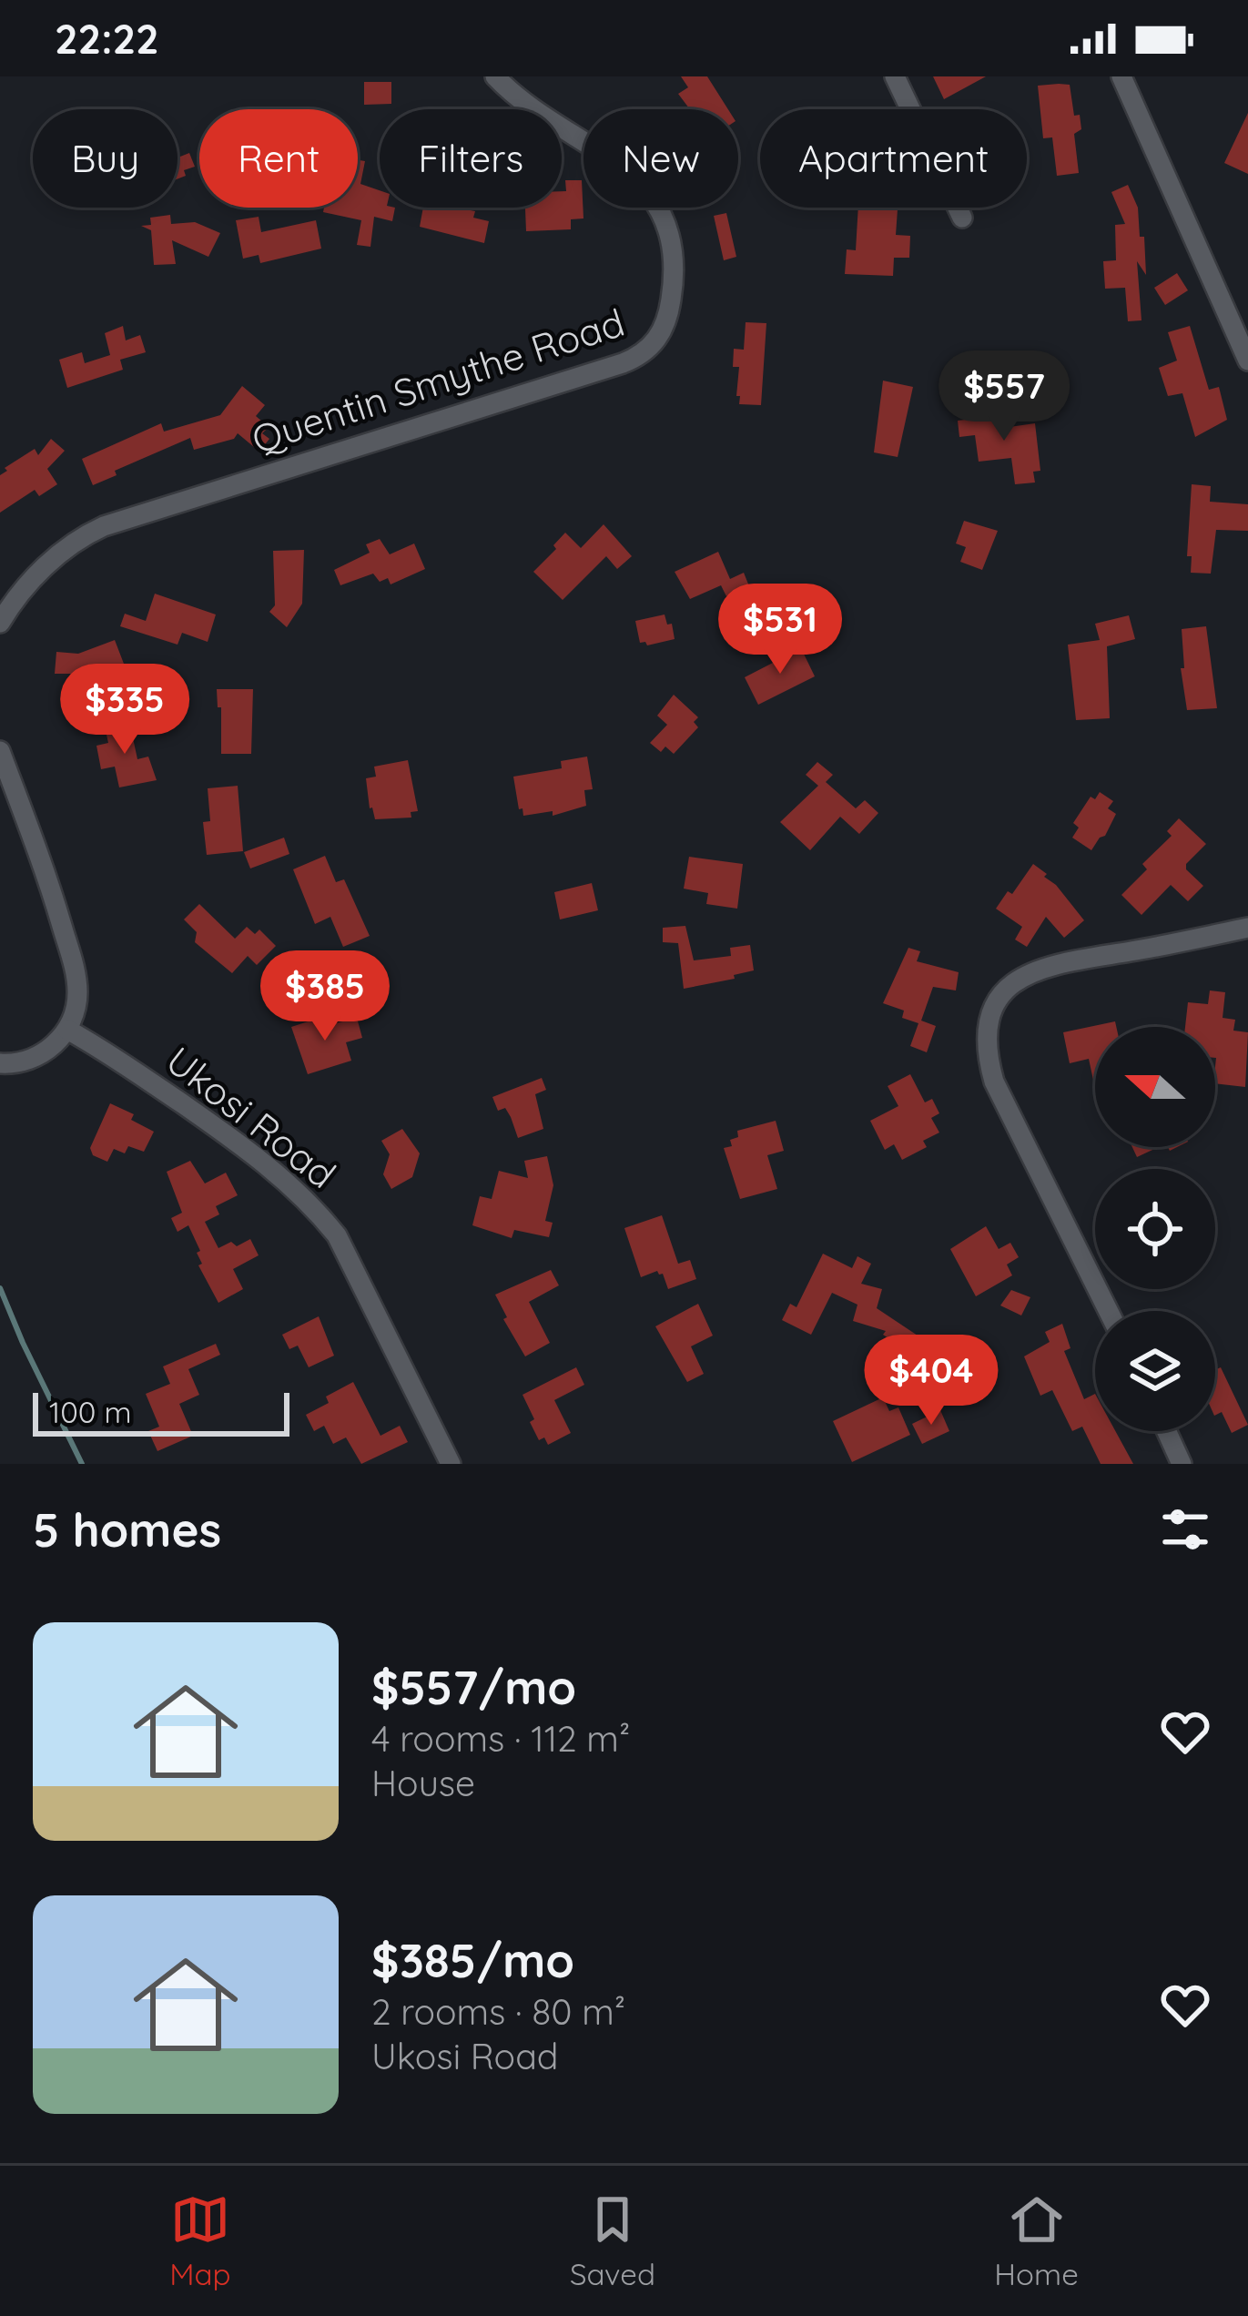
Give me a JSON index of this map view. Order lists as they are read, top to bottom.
{
  "streets": {
    "street": ["Quentin Smythe Road", "Ukosi Road"]
  },
  "scale_bar": "100 m",
  "north": "left",
  "page": {
    "status": "22:22",
    "chip": [
      "Buy",
      "Rent",
      "Filters",
      "New",
      "Apartment"
    ],
    "price": [
      "$557",
      "$531",
      "$335",
      "$385",
      "$404"
    ],
    "scale": "100 m",
    "heading": "5 homes",
    "list": [
      {
        "name": "$557/mo",
        "note": "4 rooms · 112 m² · House"
      },
      {
        "name": "$385/mo",
        "note": "2 rooms · 80 m² · Ukosi Road"
      }
    ],
    "tabs": ["Map", "Saved", "Home"]
  }
}
